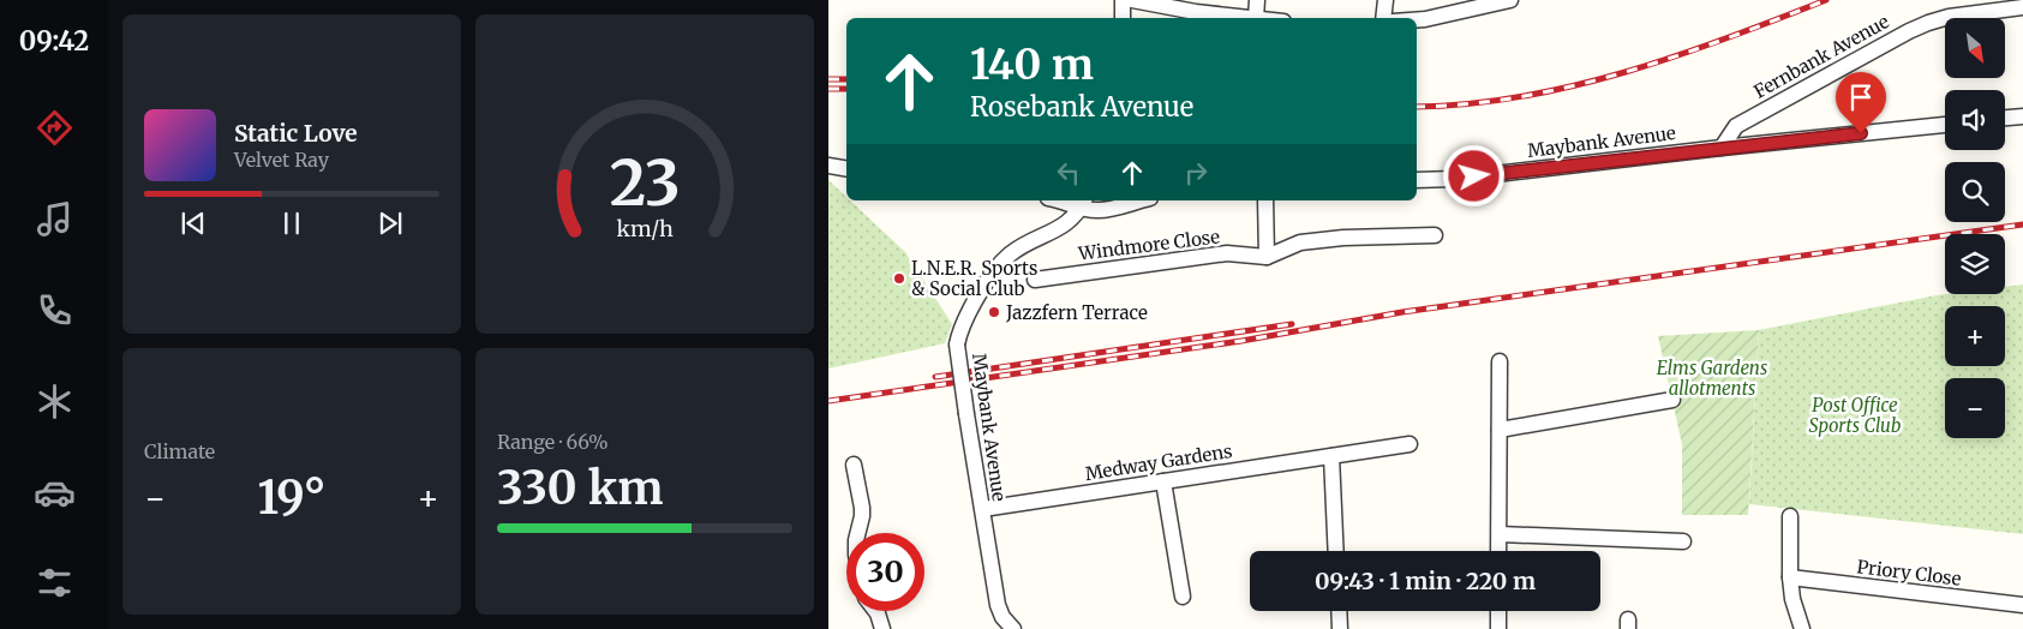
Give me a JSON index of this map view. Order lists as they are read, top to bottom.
{
  "streets": {
    "street": [
      "Fernbank Avenue",
      "Maybank Avenue",
      "Windmore Close",
      "Medway Gardens",
      "Priory Close"
    ]
  },
  "crossings": [
    ["Fernbank Avenue", "Maybank Avenue"]
  ],
  "parks": ["Elms Gardens allotments", "Post Office Sports Club"],
  "places": ["L.N.E.R. Sports & Social Club", "Jazzfern Terrace"],
  "north": "bottom right",
  "page": {
    "tabs": "09:42",
    "map_buttons": ["+", "−"],
    "turn": ["140 m", "Rosebank Avenue"],
    "song": ["Static Love", "Velvet Ray"],
    "tile": [
      "Climate",
      ["Range · 66%", "330 km"]
    ],
    "heat": ["−", "19°", "+"],
    "limit": "30",
    "trip": "09:43 · 1 min · 220 m",
    "gauge": ["23", "km/h"]
  }
}
